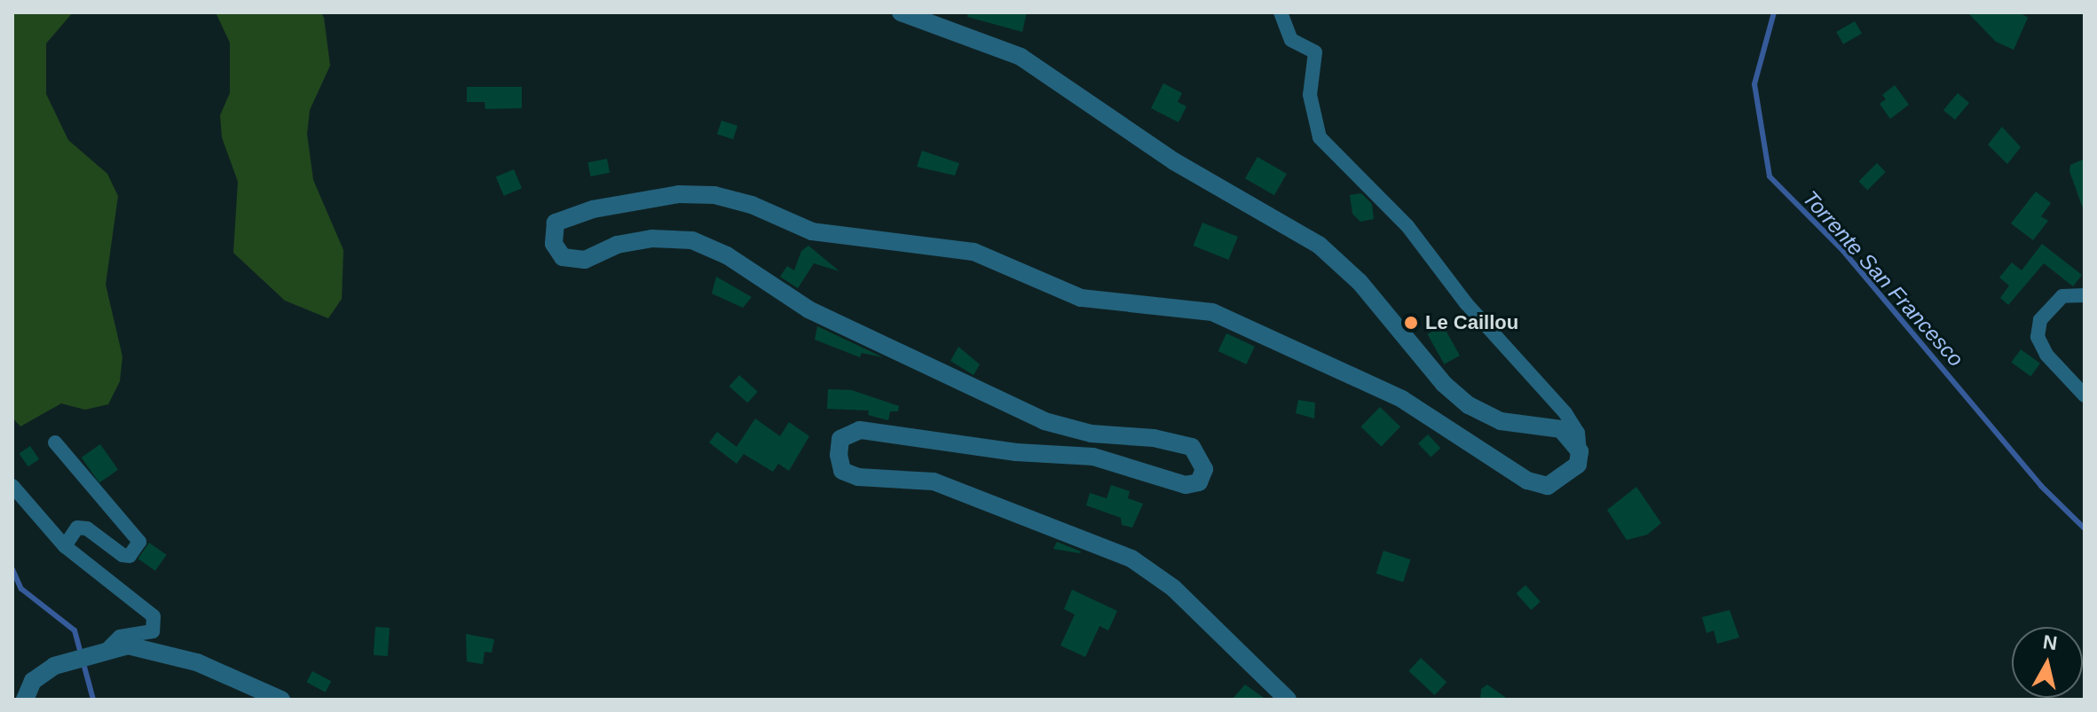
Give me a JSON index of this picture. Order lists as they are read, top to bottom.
{
  "water": ["Torrente San Francesco"],
  "places": ["Le Caillou"],
  "north": "top"
}
